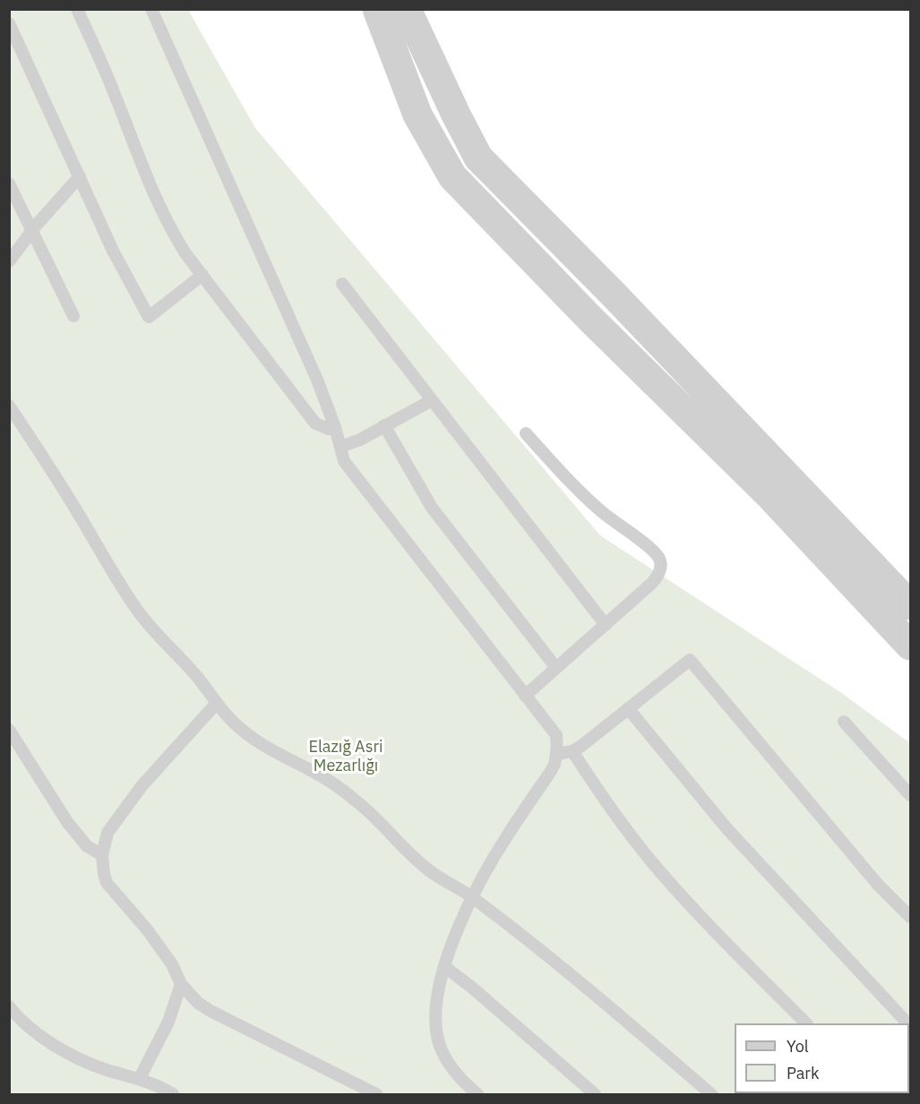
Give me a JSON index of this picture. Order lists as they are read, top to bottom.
{
  "parks": ["Elazığ Asri Mezarlığı"],
  "legend": ["Yol", "Park"]
}
